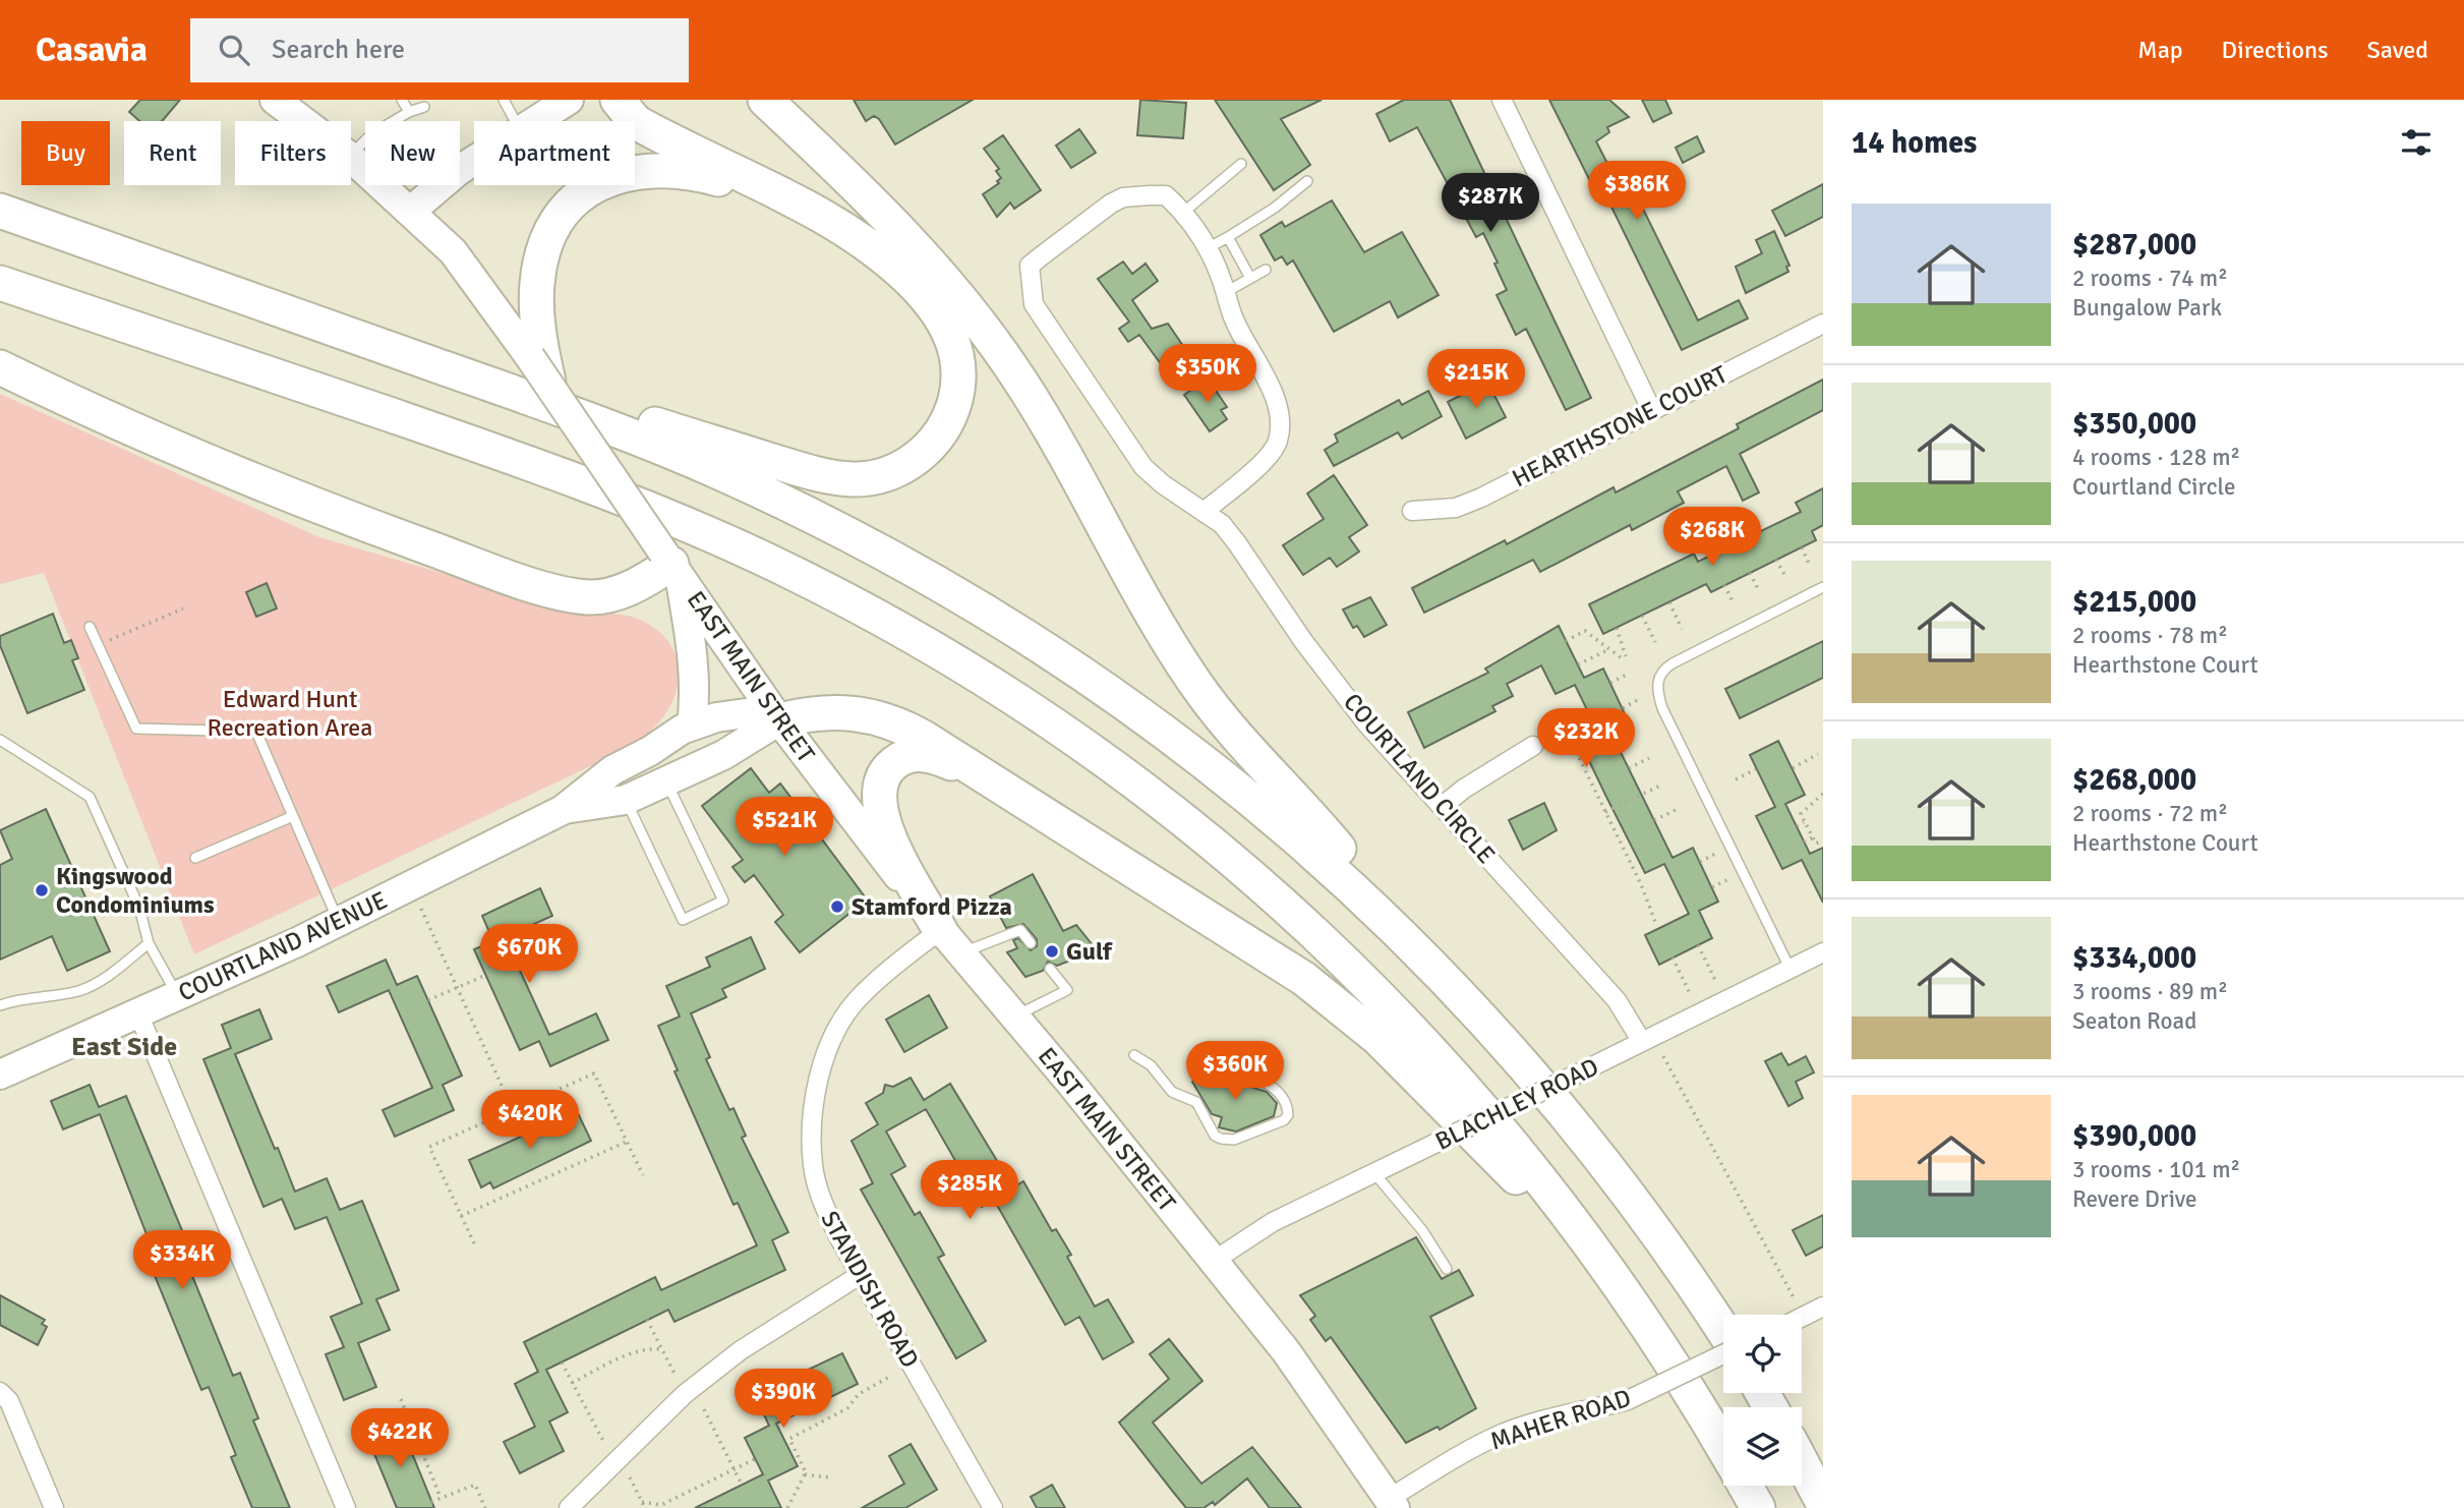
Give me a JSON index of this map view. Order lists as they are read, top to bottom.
{
  "streets": {
    "main road": ["EAST MAIN STREET", "COURTLAND AVENUE"],
    "street": [
      "HEARTHSTONE COURT",
      "COURTLAND CIRCLE",
      "BLACHLEY ROAD",
      "STANDISH ROAD",
      "MAHER ROAD"
    ]
  },
  "crossings": [
    ["EAST MAIN STREET", "COURTLAND AVENUE"],
    ["EAST MAIN STREET", "BLACHLEY ROAD"],
    ["EAST MAIN STREET", "STANDISH ROAD"],
    ["EAST MAIN STREET", "MAHER ROAD"],
    ["COURTLAND CIRCLE", "BLACHLEY ROAD"]
  ],
  "districts": ["East Side"],
  "parks": ["Edward Hunt Recreation Area"],
  "places": ["Kingswood Condominiums", "Stamford Pizza", "Gulf"],
  "page": {
    "header": "Casavia",
    "search": "Search here",
    "nav": ["Map", "Directions", "Saved"],
    "heading": "14 homes",
    "chip": [
      "Buy",
      "Rent",
      "Filters",
      "New",
      "Apartment"
    ],
    "price": [
      "$386K",
      "$287K",
      "$350K",
      "$215K",
      "$268K",
      "$232K",
      "$521K",
      "$670K",
      "$360K",
      "$420K",
      "$285K",
      "$334K",
      "$390K",
      "$422K"
    ],
    "list": [
      {
        "name": "$287,000",
        "note": "2 rooms · 74 m² · Bungalow Park"
      },
      {
        "name": "$350,000",
        "note": "4 rooms · 128 m² · Courtland Circle"
      },
      {
        "name": "$215,000",
        "note": "2 rooms · 78 m² · Hearthstone Court"
      },
      {
        "name": "$268,000",
        "note": "2 rooms · 72 m² · Hearthstone Court"
      },
      {
        "name": "$334,000",
        "note": "3 rooms · 89 m² · Seaton Road"
      },
      {
        "name": "$390,000",
        "note": "3 rooms · 101 m² · Revere Drive"
      }
    ]
  }
}
